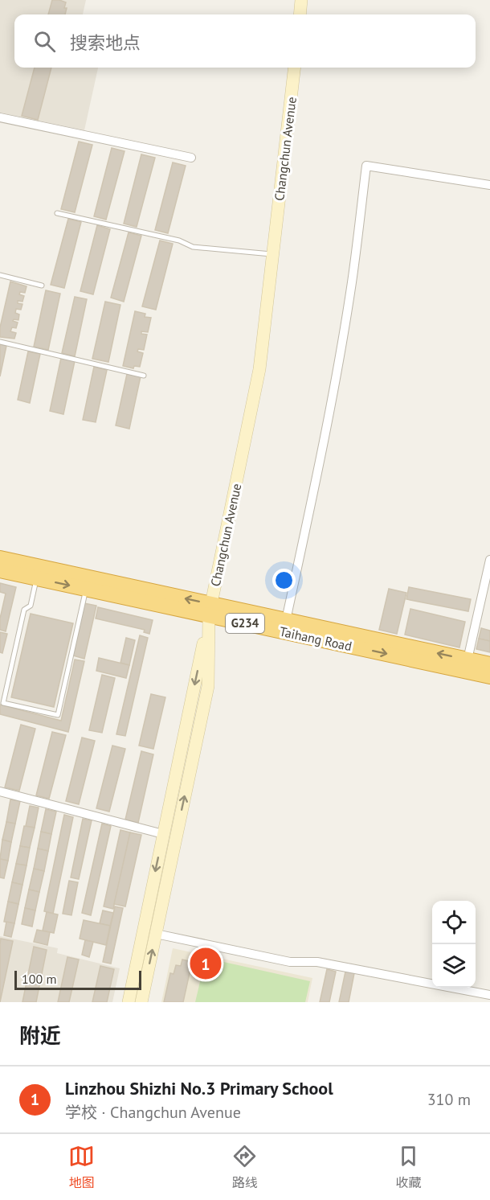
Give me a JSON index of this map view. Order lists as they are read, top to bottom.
{
  "streets": {
    "highway": ["G234", "Taihang Road"],
    "main road": ["Changchun Avenue"]
  },
  "crossings": [
    ["Changchun Avenue", "Taihang Road"]
  ],
  "scale_bar": "100 m",
  "page": {
    "search": "搜索地点",
    "pins": "1",
    "scale": "100 m",
    "heading": "附近",
    "list": [
      {
        "mark": "1",
        "name": "Linzhou Shizhi No.3 Primary School",
        "note": "学校 · Changchun Avenue",
        "value": "310 m"
      }
    ],
    "nav": ["地图", "路线", "收藏"]
  }
}
